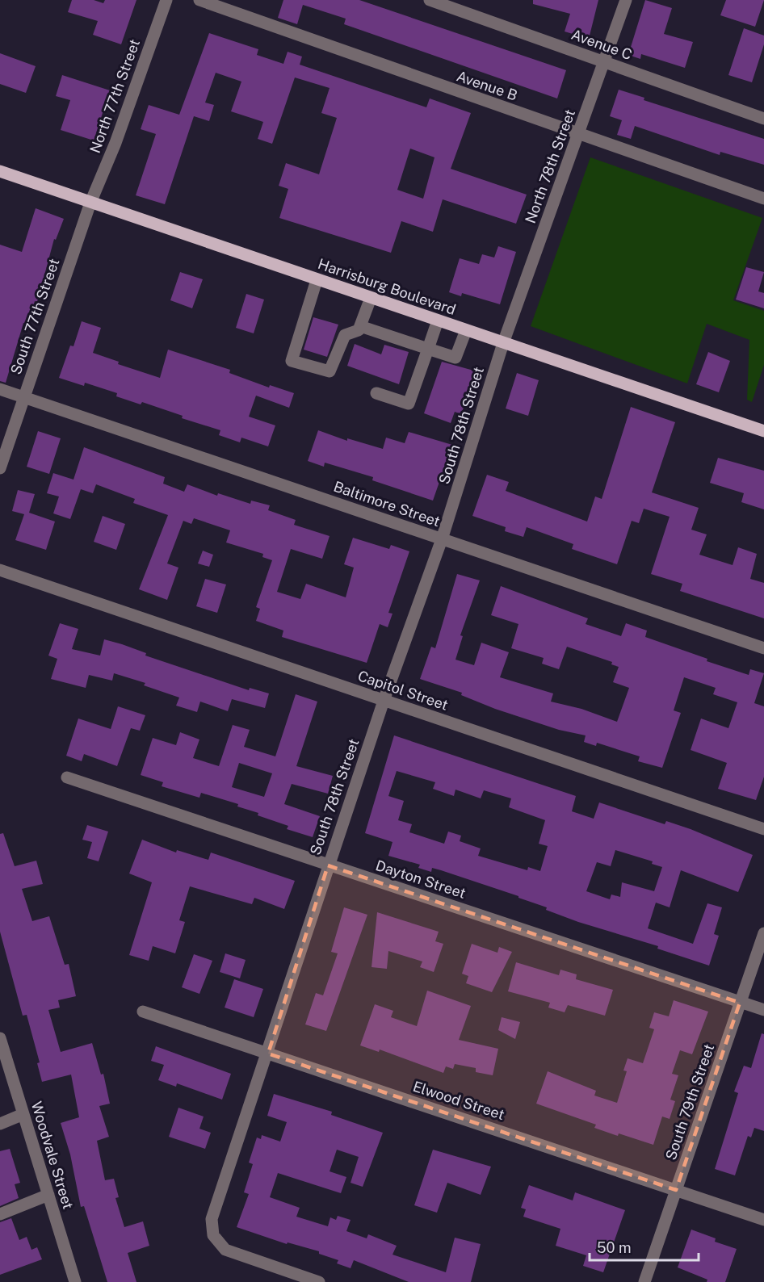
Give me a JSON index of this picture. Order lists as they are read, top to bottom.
{
  "streets": {
    "main road": ["Harrisburg Boulevard"],
    "street": [
      "Avenue C",
      "Avenue B",
      "North 77th Street",
      "North 78th Street",
      "South 77th Street",
      "South 78th Street",
      "Baltimore Street",
      "Capitol Street",
      "Dayton Street",
      "Elwood Street",
      "South 79th Street",
      "Woodvale Street"
    ]
  },
  "crossings": [
    ["Avenue C", "North 78th Street"],
    ["Avenue B", "North 78th Street"],
    ["North 77th Street", "Harrisburg Boulevard"],
    ["North 77th Street", "South 77th Street"],
    ["North 78th Street", "Harrisburg Boulevard"],
    ["North 78th Street", "South 78th Street"],
    ["Harrisburg Boulevard", "South 77th Street"],
    ["Harrisburg Boulevard", "South 78th Street"],
    ["South 77th Street", "Baltimore Street"],
    ["South 78th Street", "Baltimore Street"],
    ["South 78th Street", "Capitol Street"],
    ["South 78th Street", "Dayton Street"],
    ["South 78th Street", "Elwood Street"],
    ["Dayton Street", "South 79th Street"],
    ["Elwood Street", "South 79th Street"]
  ],
  "scale_bar": "50 m"
}
